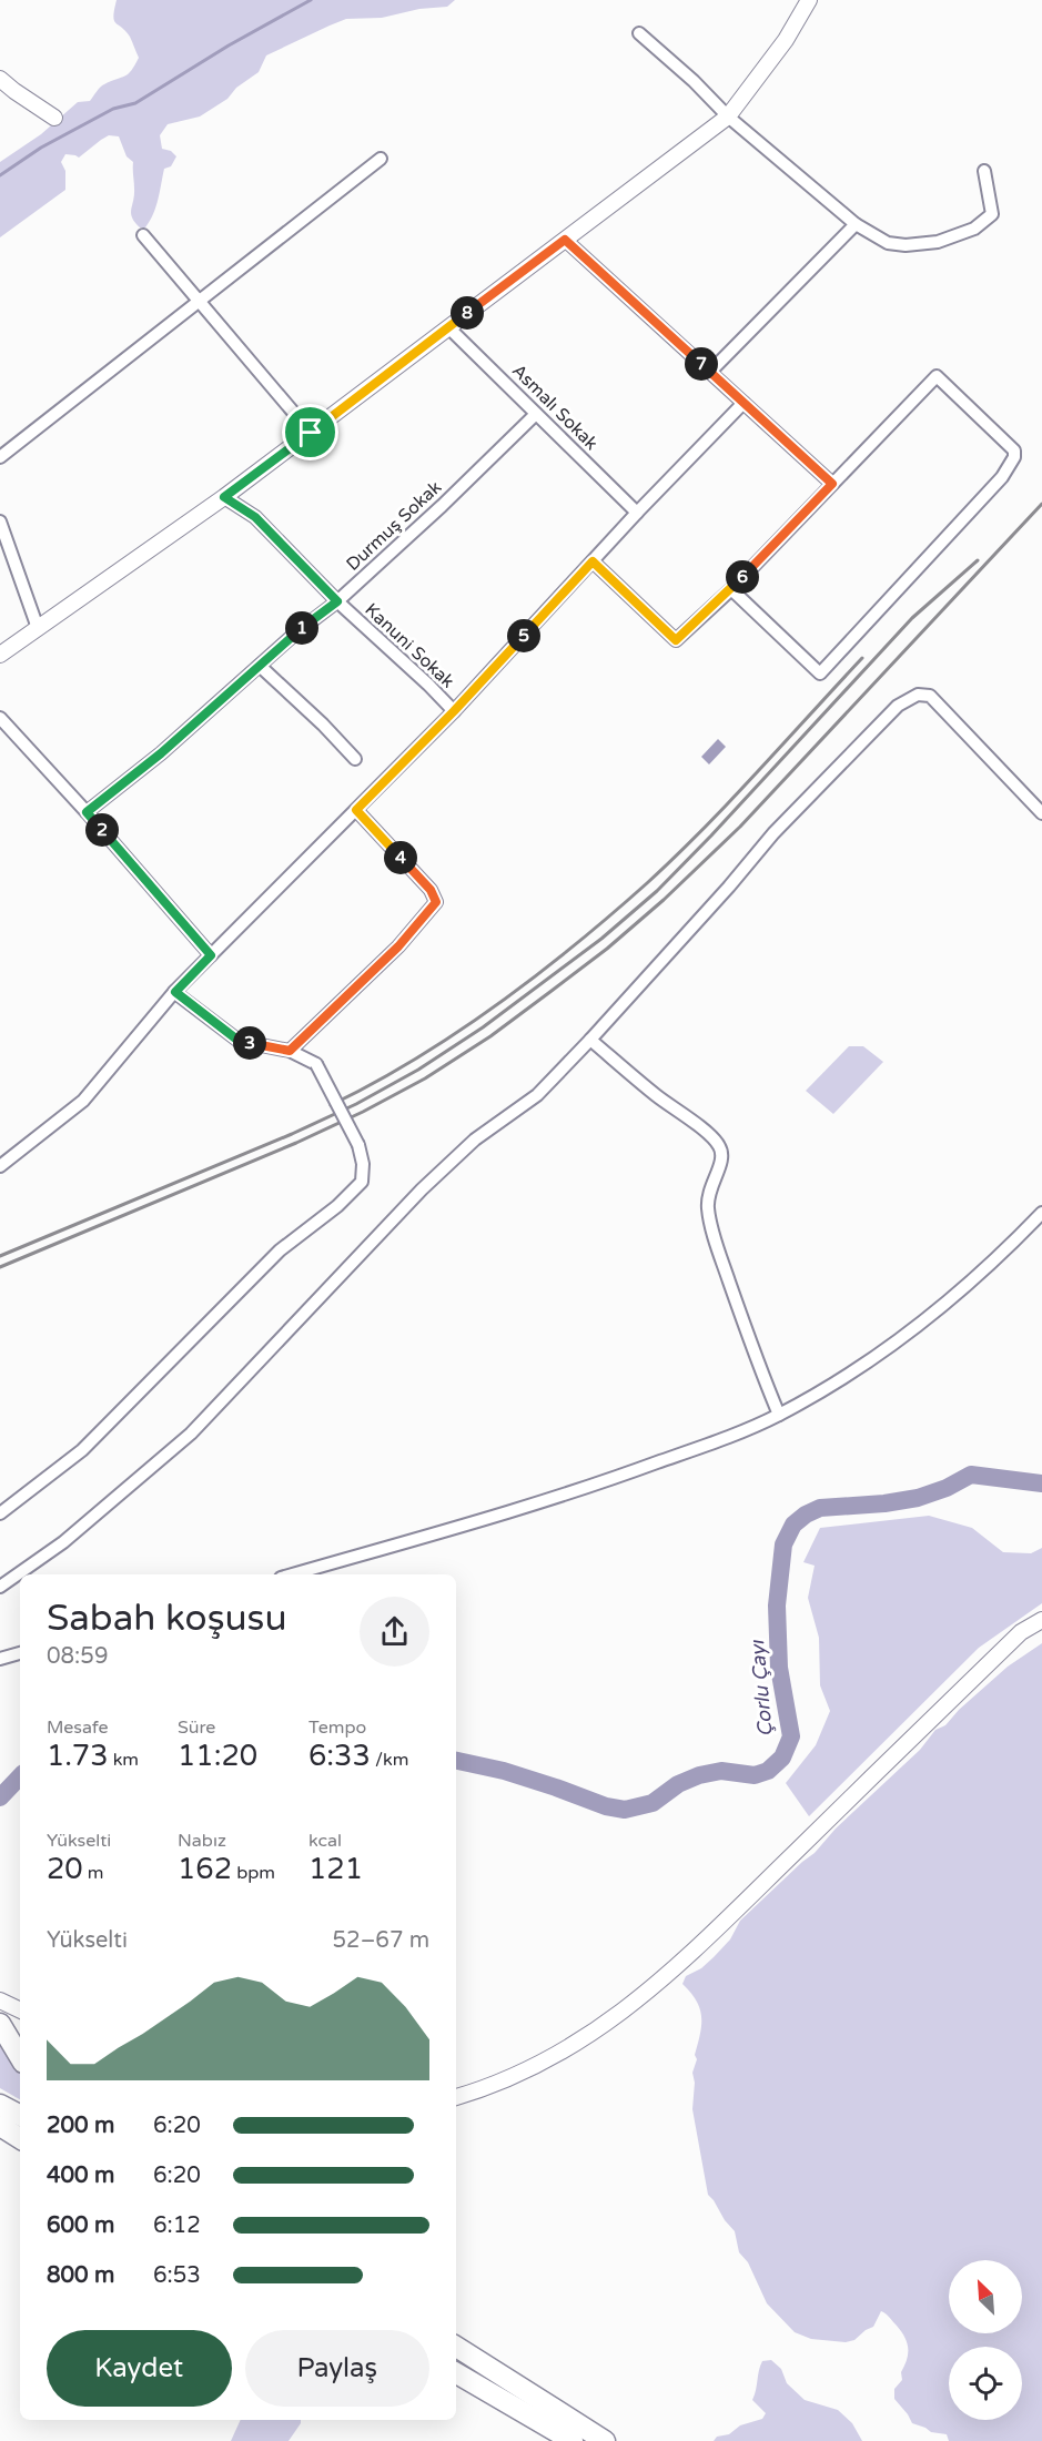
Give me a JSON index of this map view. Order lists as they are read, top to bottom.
{
  "streets": {
    "street": ["Asmalı Sokak", "Durmuş Sokak", "Kanuni Sokak"]
  },
  "crossings": [
    ["Asmalı Sokak", "Durmuş Sokak"],
    ["Durmuş Sokak", "Kanuni Sokak"]
  ],
  "water": ["Çorlu Çayı"],
  "north": "top left",
  "page": {
    "pins": [
      "8",
      "7",
      "6",
      "1",
      "5",
      "2",
      "4",
      "3"
    ],
    "heading": ["Sabah koşusu", "08:59"],
    "stats": [
      ["Mesafe", "1.73 km"],
      ["Süre", "11:20"],
      ["Tempo", "6:33 /km"],
      ["Yükselti", "20 m"],
      ["Nabız", "162 bpm"],
      ["kcal", "121"]
    ],
    "chart": ["Yükselti", "52–67 m"],
    "list": [
      {
        "name": "200 m",
        "note": "6:20"
      },
      {
        "name": "400 m",
        "note": "6:20"
      },
      {
        "name": "600 m",
        "note": "6:12"
      },
      {
        "name": "800 m",
        "note": "6:53"
      }
    ],
    "buttons": ["Kaydet", "Paylaş"]
  }
}
